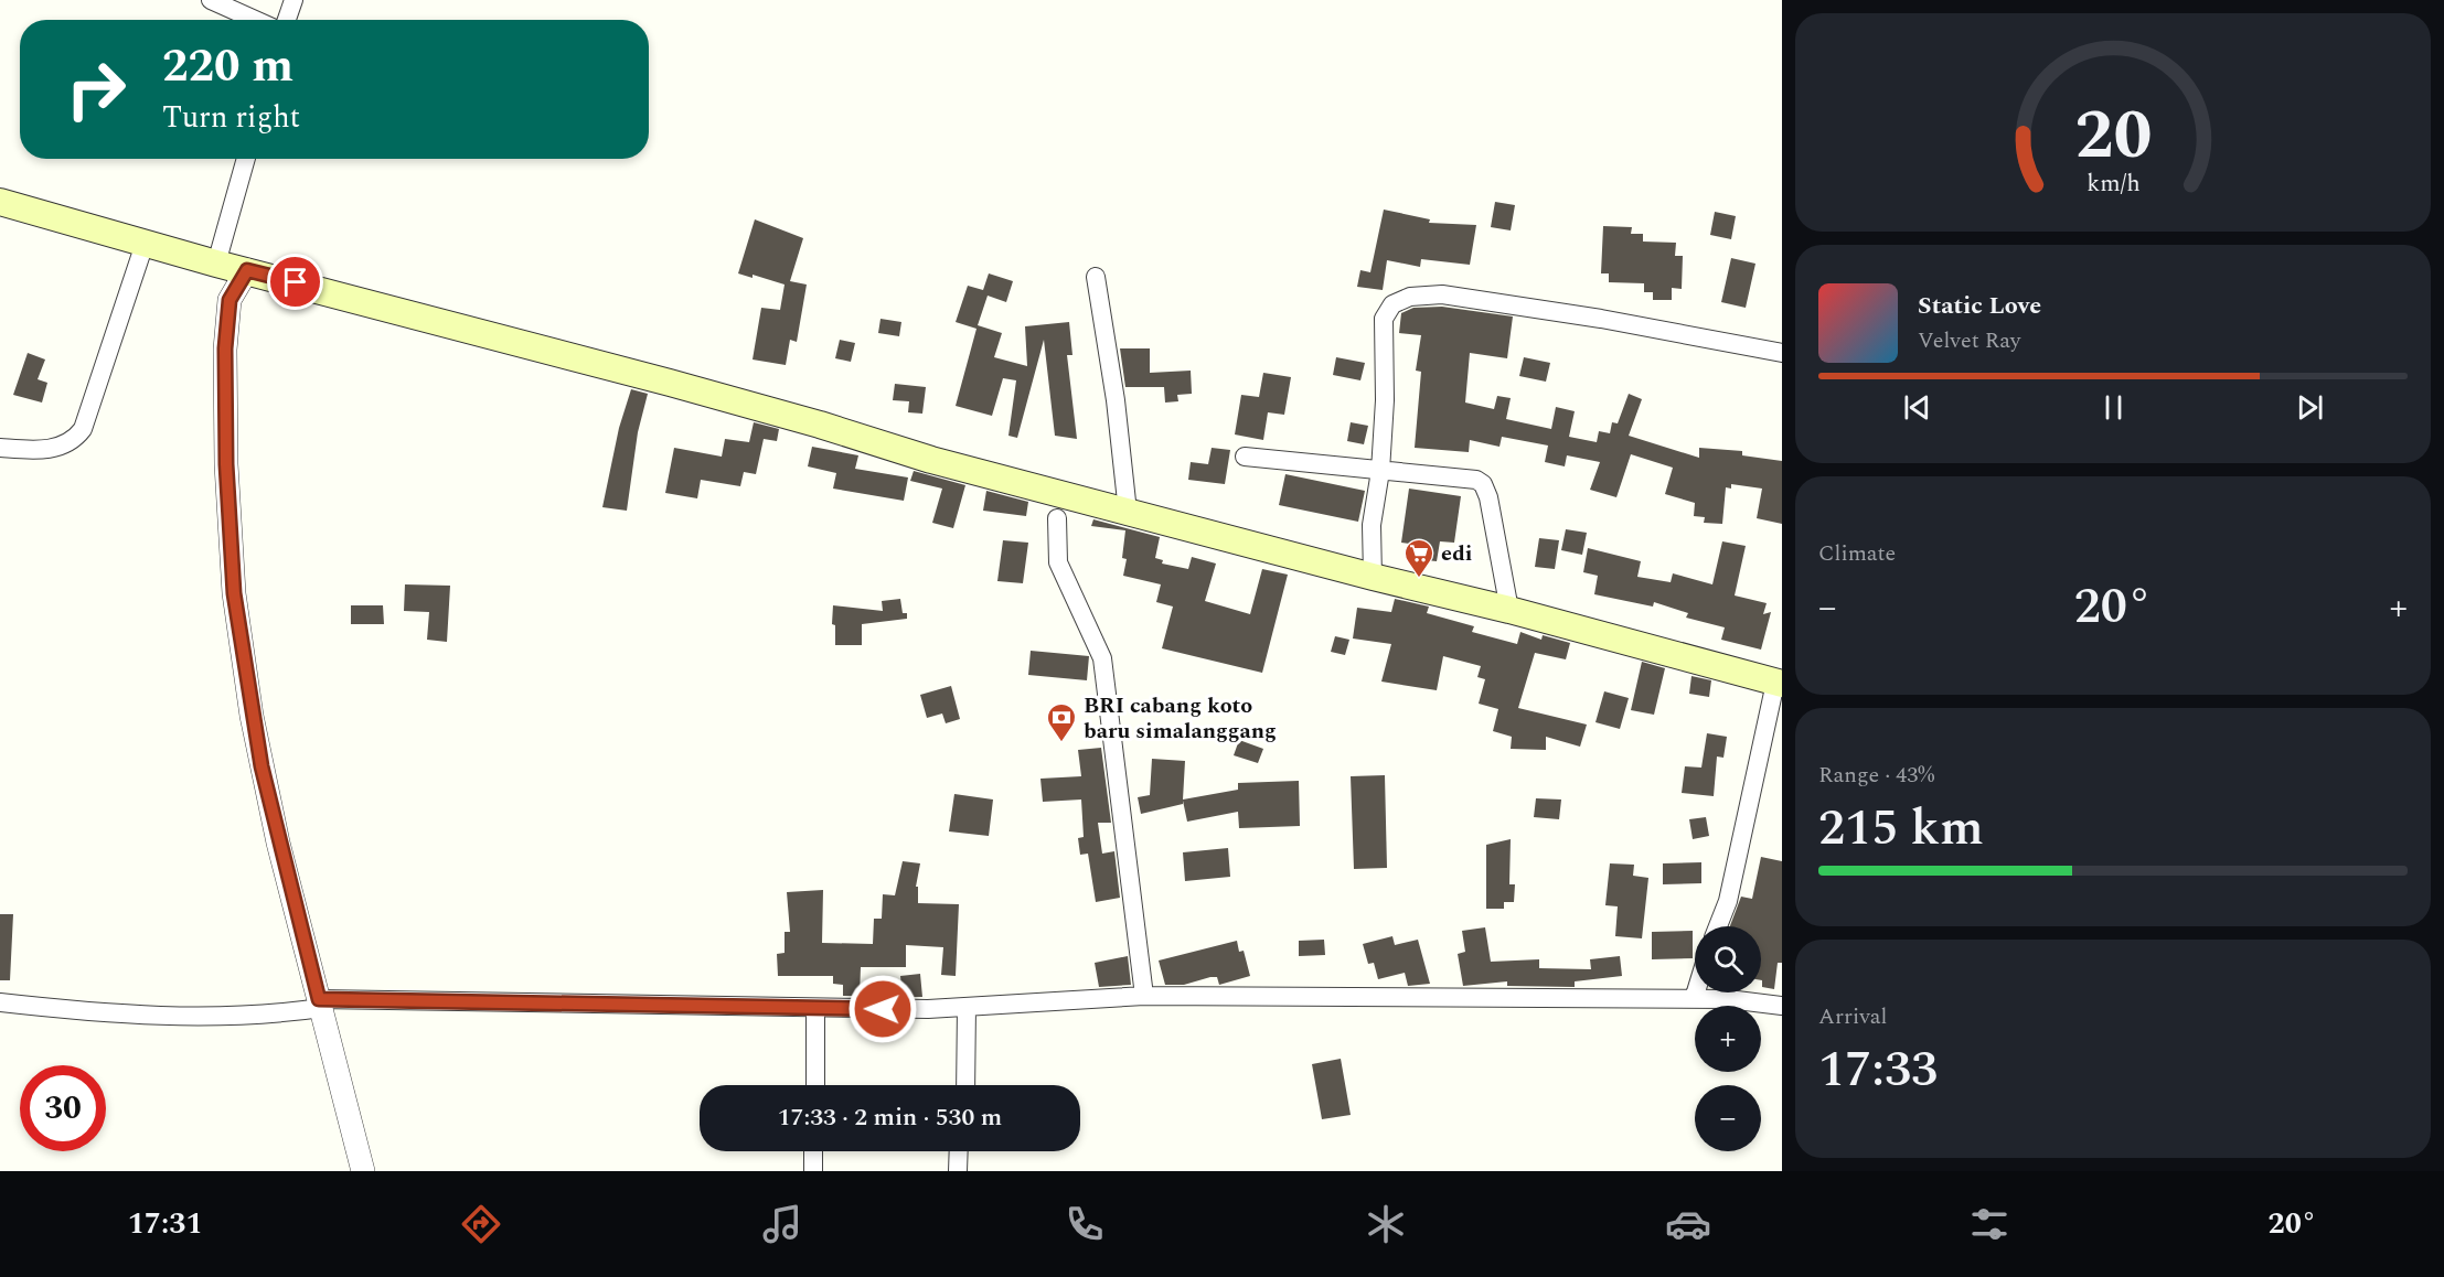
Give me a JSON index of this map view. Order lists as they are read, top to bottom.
{
  "places": {
    "supermarket": ["edi"],
    "bank": ["BRI cabang koto baru simalanggang"]
  },
  "page": {
    "turn": ["220 m", "Turn right"],
    "song": ["Static Love", "Velvet Ray"],
    "tile": [
      "Climate",
      ["Range · 43%", "215 km"],
      ["Arrival", "17:33"]
    ],
    "heat": ["−", "20°", "+"],
    "map_buttons": ["+", "−"],
    "limit": "30",
    "trip": "17:33 · 2 min · 530 m",
    "tabs": ["17:31", "20°"],
    "gauge": ["20", "km/h"]
  }
}
